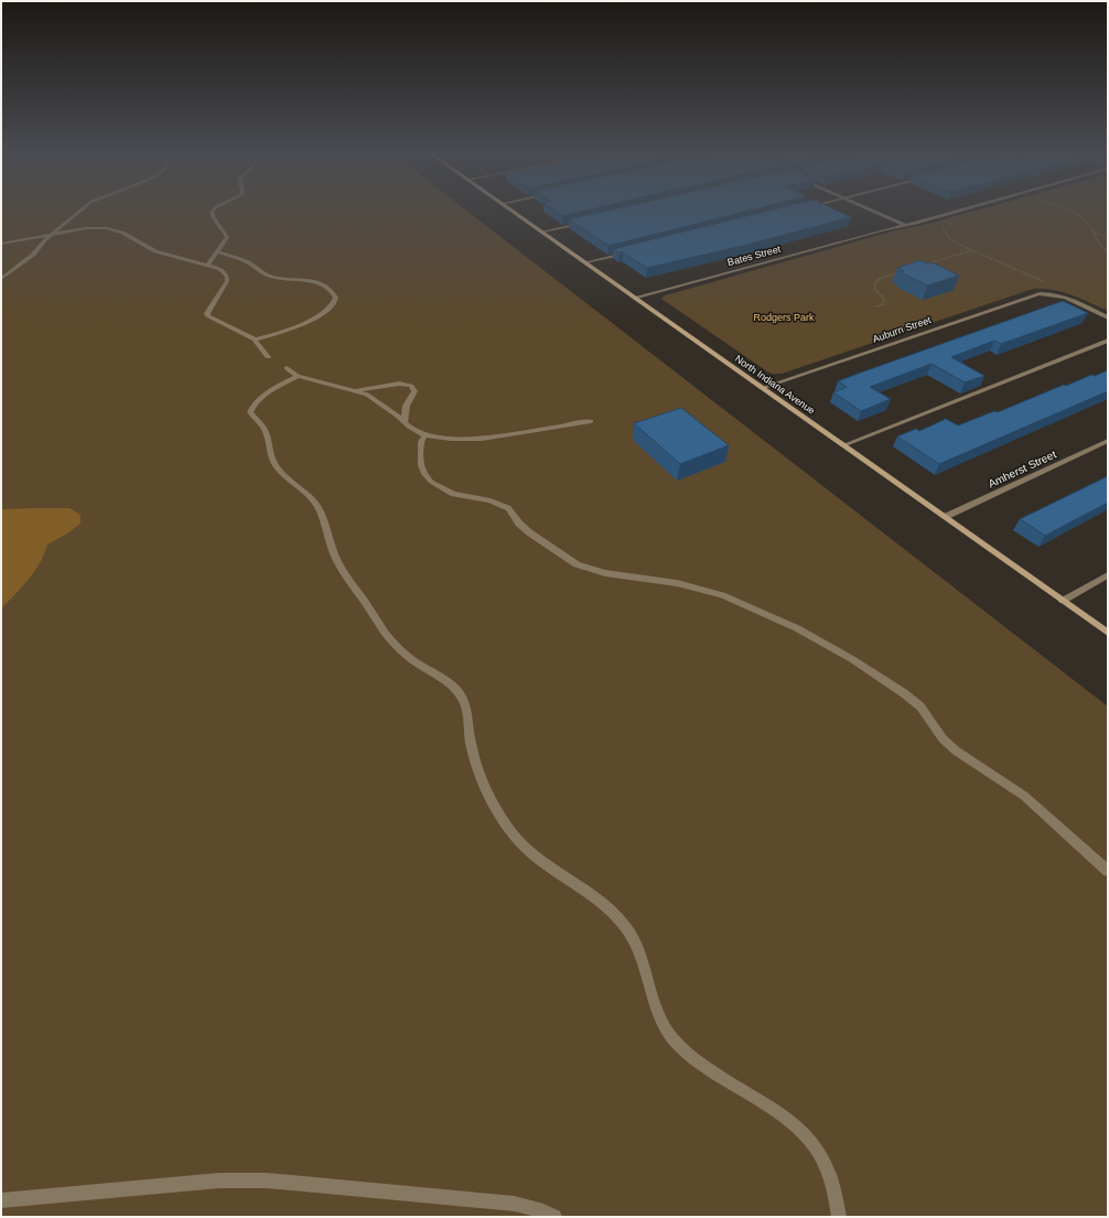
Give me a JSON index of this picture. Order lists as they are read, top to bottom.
{
  "streets": {
    "main road": ["North Indiana Avenue"],
    "street": ["Bates Street", "Auburn Street", "Amherst Street"]
  },
  "crossings": [
    ["Bates Street", "North Indiana Avenue"],
    ["Auburn Street", "North Indiana Avenue"],
    ["North Indiana Avenue", "Amherst Street"]
  ],
  "parks": ["Rodgers Park"]
}
